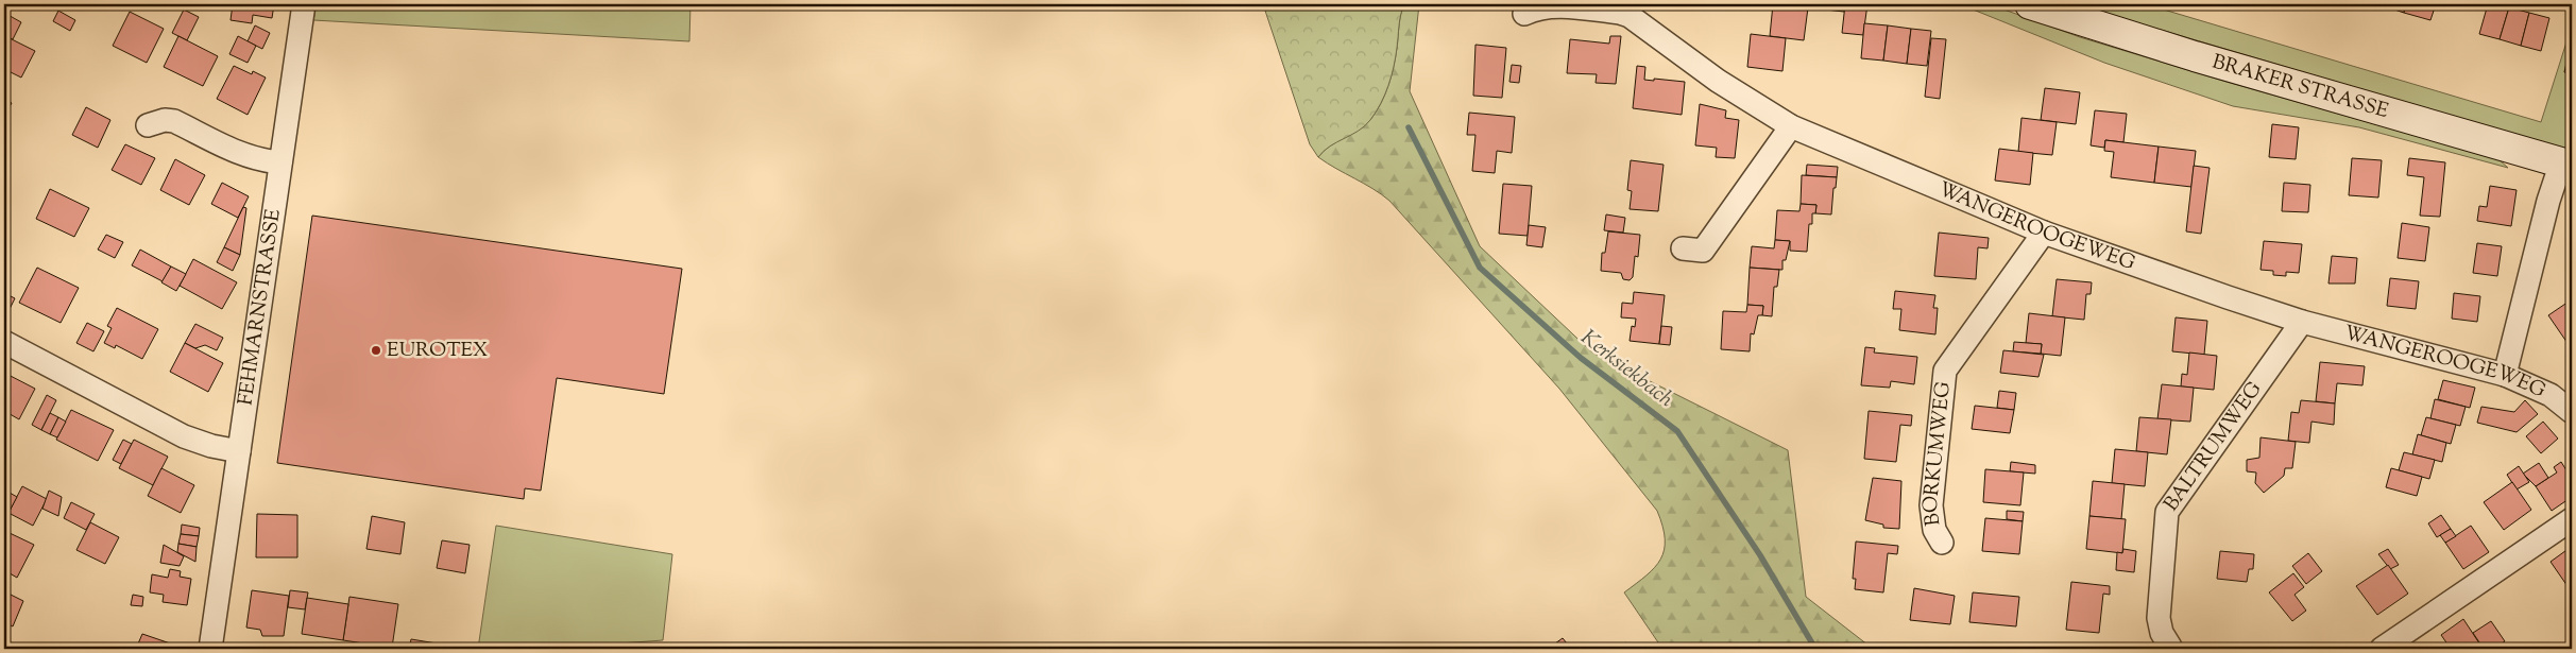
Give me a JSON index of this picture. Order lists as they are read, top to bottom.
{
  "streets": {
    "main road": ["BRAKER STRASSE"],
    "street": [
      "WANGEROOGEWEG",
      "FEHMARNSTRASSE",
      "BALTRUMWEG",
      "BORKUMWEG"
    ]
  },
  "crossings": [
    ["WANGEROOGEWEG", "BALTRUMWEG"],
    ["WANGEROOGEWEG", "BORKUMWEG"]
  ],
  "water": ["Kerksiekbach"],
  "places": ["EUROTEX"]
}
